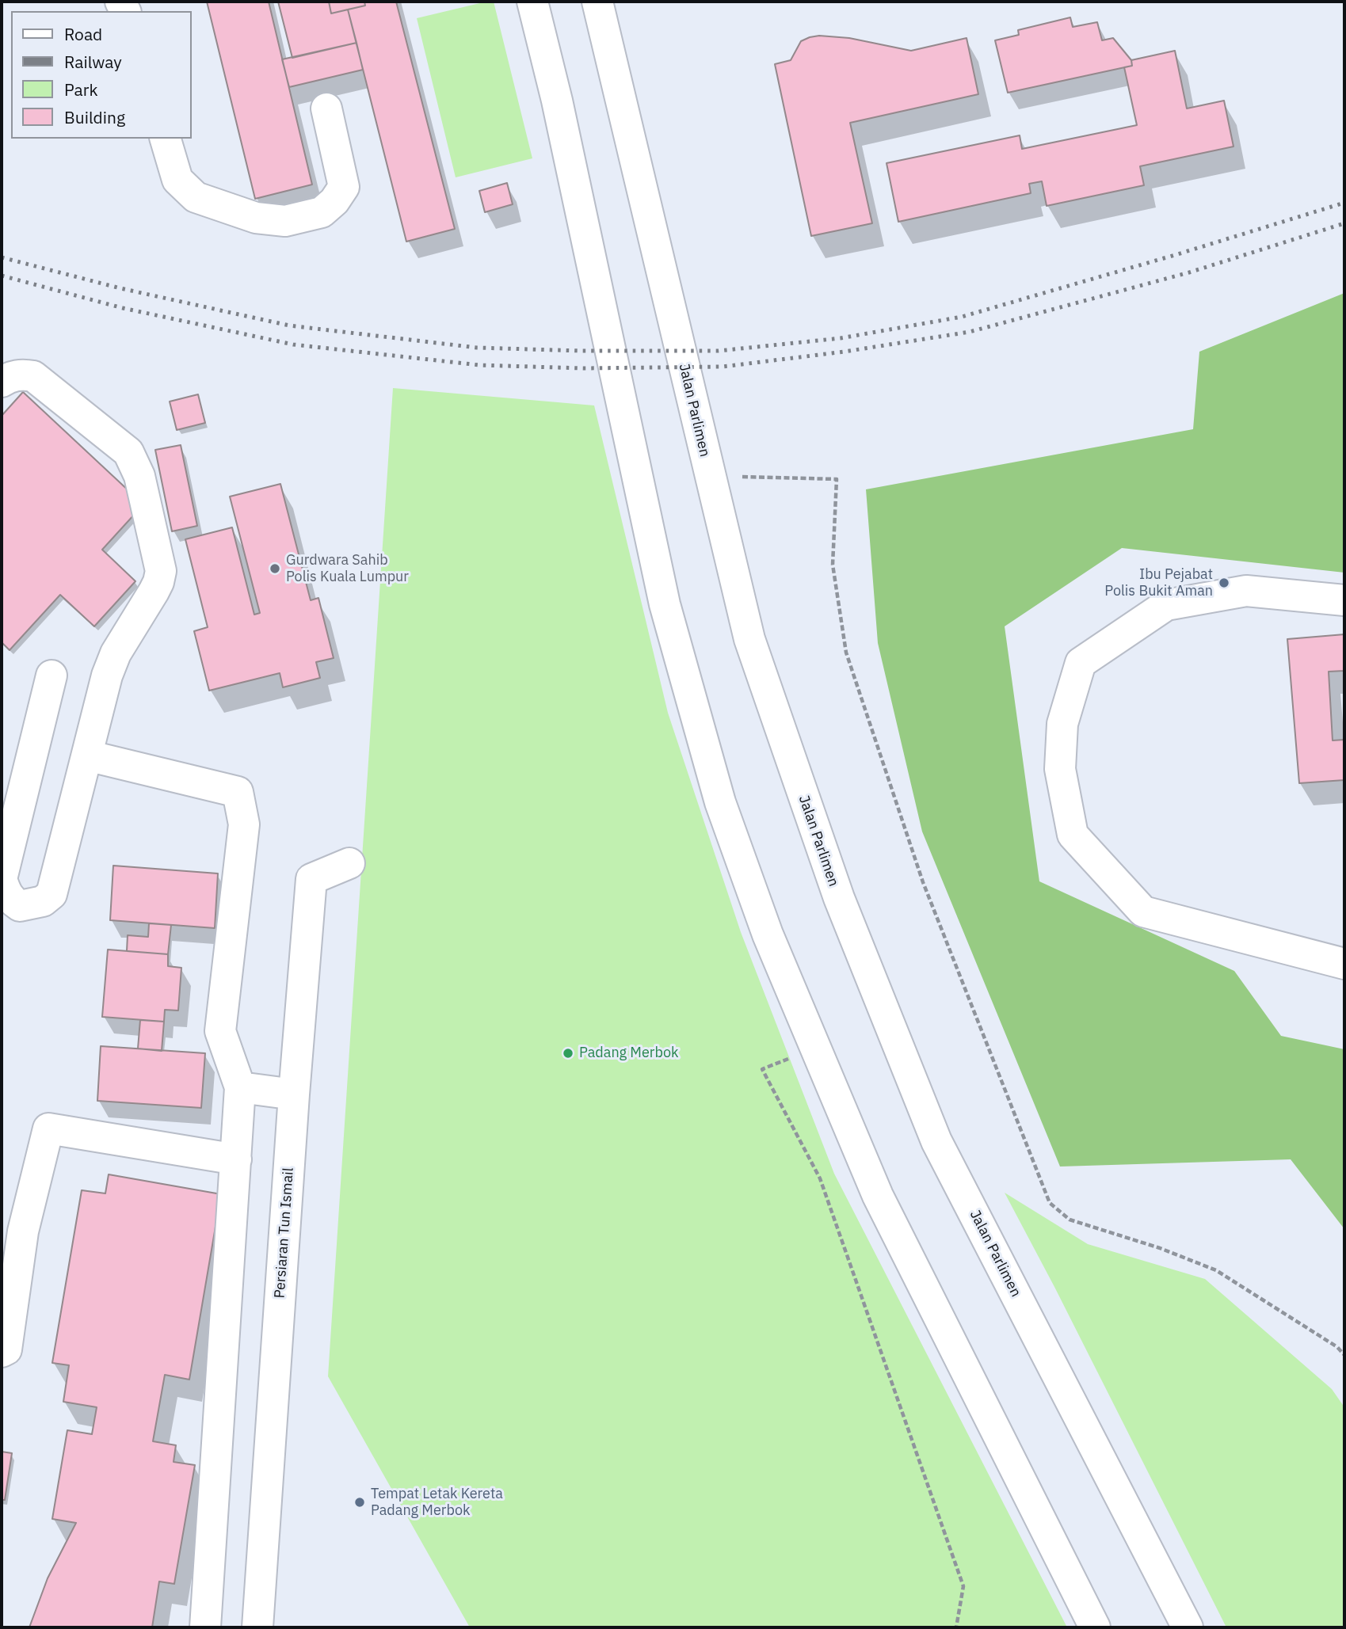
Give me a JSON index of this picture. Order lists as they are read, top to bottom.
{
  "streets": {
    "street": ["Jalan Parlimen", "Persiaran Tun Ismail"]
  },
  "places": [
    "Gurdwara Sahib Polis Kuala Lumpur",
    "Ibu Pejabat Polis Bukit Aman",
    "Padang Merbok",
    "Tempat Letak Kereta Padang Merbok"
  ],
  "legend": [
    "Road",
    "Railway",
    "Park",
    "Building"
  ]
}
